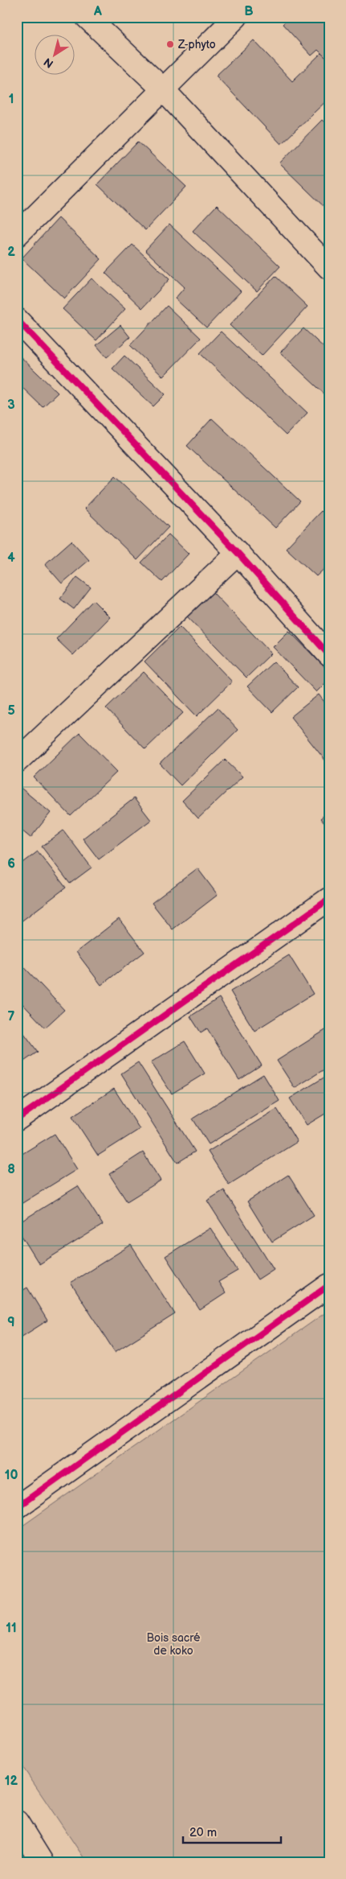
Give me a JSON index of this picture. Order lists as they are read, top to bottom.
{
  "parks": ["Bois sacré de koko"],
  "places": ["Z-phyto"],
  "scale_bar": "20 m",
  "north": "bottom left",
  "grid": {
    "columns": ["A", "B"],
    "rows": [
      "1",
      "2",
      "3",
      "4",
      "5",
      "6",
      "7",
      "8",
      "9",
      "10",
      "11",
      "12"
    ]
  }
}
